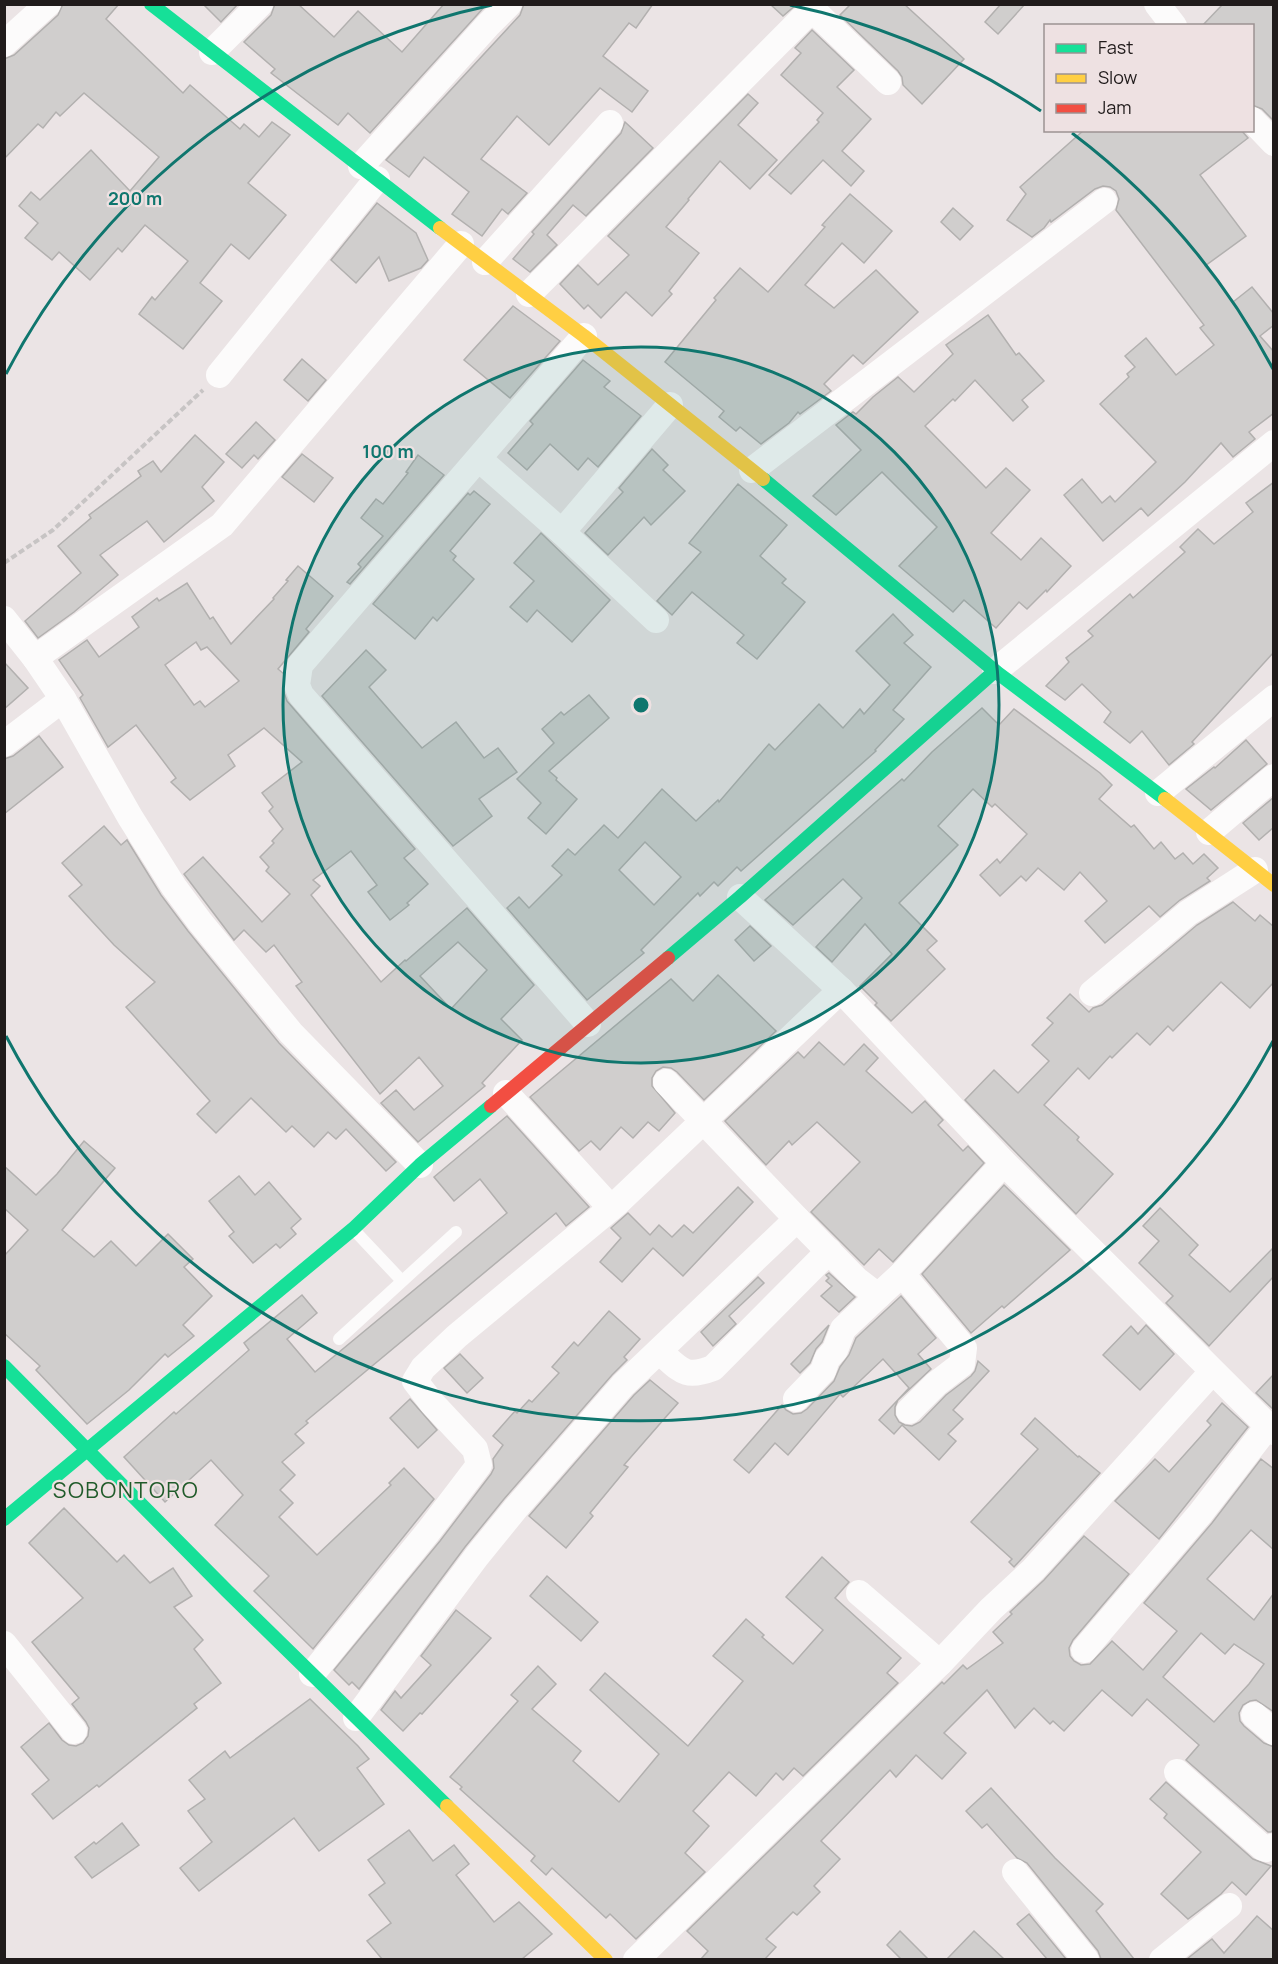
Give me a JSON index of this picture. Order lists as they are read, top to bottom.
{
  "districts": ["SOBONTORO"],
  "legend": ["Fast", "Slow", "Jam"],
  "rings": ["200 m", "100 m"]
}
